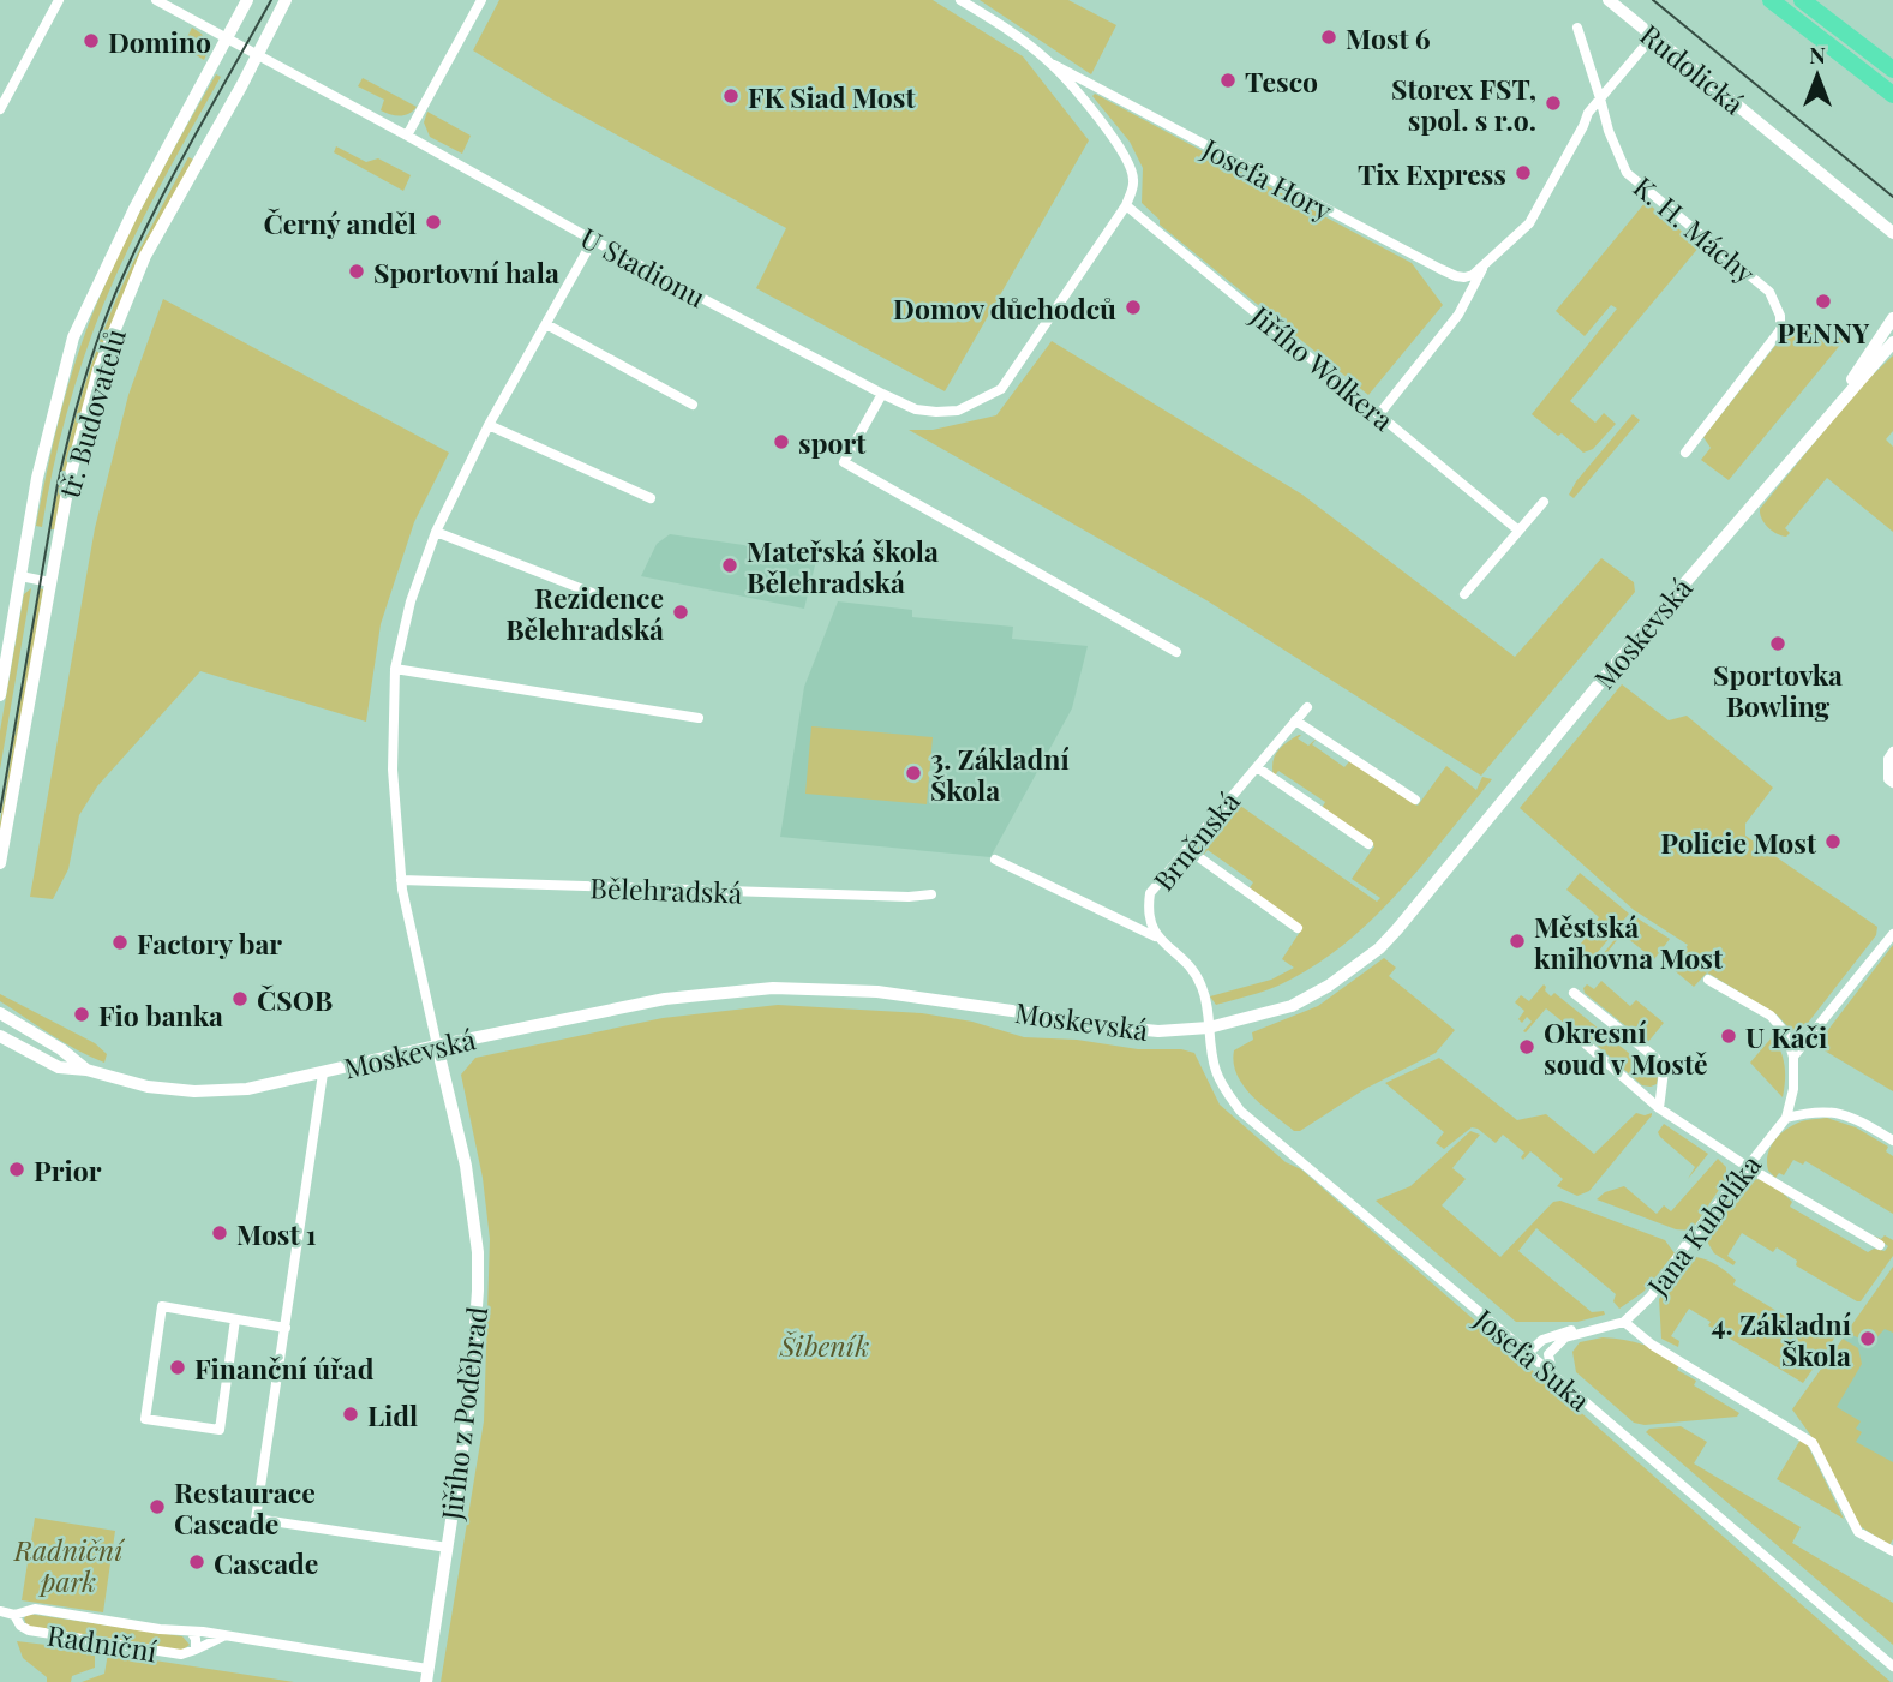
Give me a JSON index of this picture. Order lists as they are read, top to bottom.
{
  "streets": {
    "street": [
      "Rudolická",
      "Josefa Hory",
      "K. H. Máchy",
      "U Stadionu",
      "Jiřího Wolkera",
      "tř. Budovatelů",
      "Moskevská",
      "Brněnská",
      "Bělehradská",
      "Jana Kubelíka",
      "Josefa Suka",
      "Jiřího z Poděbrad",
      "Radniční"
    ]
  },
  "crossings": [
    ["Rudolická", "Josefa Hory"],
    ["Josefa Hory", "K. H. Máchy"],
    ["Josefa Hory", "Jiřího Wolkera"],
    ["U Stadionu", "Jiřího Wolkera"],
    ["U Stadionu", "tř. Budovatelů"],
    ["Moskevská", "Josefa Suka"],
    ["Moskevská", "Jiřího z Poděbrad"],
    ["Jana Kubelíka", "Josefa Suka"],
    ["Jiřího z Poděbrad", "Radniční"]
  ],
  "parks": ["Šibeník", "Radniční park"],
  "places": [
    "Most 6",
    "Domino",
    "Tesco",
    "FK Siad Most",
    "Storex FST, spol. s r.o.",
    "Tix Express",
    "Černý anděl",
    "Sportovní hala",
    "PENNY",
    "Domov důchodců",
    "sport",
    "Mateřská škola Bělehradská",
    "Rezidence Bělehradská",
    "Sportovka Bowling",
    "3. Základní Škola",
    "Policie Most",
    "Městská knihovna Most",
    "Factory bar",
    "ČSOB",
    "Fio banka",
    "U Káči",
    "Okresní soud v Mostě",
    "Prior",
    "Most 1",
    "4. Základní Škola",
    "Finanční úřad",
    "Lidl",
    "Restaurace Cascade",
    "Cascade"
  ],
  "north": "top"
}
